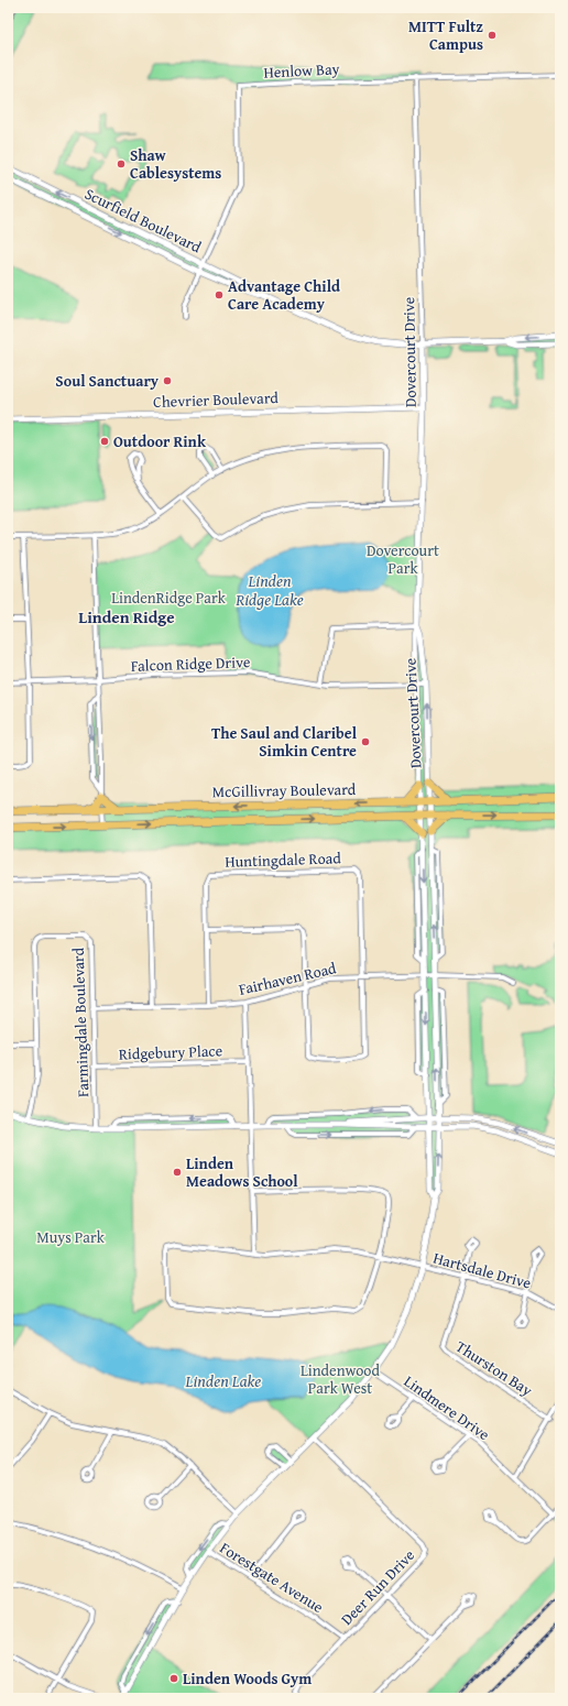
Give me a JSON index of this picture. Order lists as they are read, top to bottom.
{
  "streets": {
    "main road": ["McGillivray Boulevard"],
    "street": [
      "Henlow Bay",
      "Scurfield Boulevard",
      "Dovercourt Drive",
      "Chevrier Boulevard",
      "Falcon Ridge Drive",
      "Huntingdale Road",
      "Fairhaven Road",
      "Farmingdale Boulevard",
      "Ridgebury Place",
      "Hartsdale Drive",
      "Thurston Bay",
      "Lindmere Drive",
      "Forestgate Avenue",
      "Deer Run Drive"
    ]
  },
  "crossings": [
    ["Henlow Bay", "Scurfield Boulevard"],
    ["Henlow Bay", "Dovercourt Drive"],
    ["Scurfield Boulevard", "Dovercourt Drive"],
    ["Dovercourt Drive", "Chevrier Boulevard"],
    ["Dovercourt Drive", "Falcon Ridge Drive"],
    ["Dovercourt Drive", "McGillivray Boulevard"],
    ["Dovercourt Drive", "Fairhaven Road"],
    ["Huntingdale Road", "Fairhaven Road"],
    ["Fairhaven Road", "Farmingdale Boulevard"],
    ["Farmingdale Boulevard", "Ridgebury Place"],
    ["Hartsdale Drive", "Thurston Bay"],
    ["Forestgate Avenue", "Deer Run Drive"]
  ],
  "districts": ["Linden Ridge"],
  "water": ["Linden Ridge Lake", "Linden Lake"],
  "parks": [
    "Dovercourt Park",
    "LindenRidge Park",
    "Muys Park",
    "Lindenwood Park West"
  ],
  "places": [
    "MITT Fultz Campus",
    "Shaw Cablesystems",
    "Advantage Child Care Academy",
    "Soul Sanctuary",
    "Outdoor Rink",
    "The Saul and Claribel Simkin Centre",
    "Linden Meadows School",
    "Linden Woods Gym"
  ]
}
